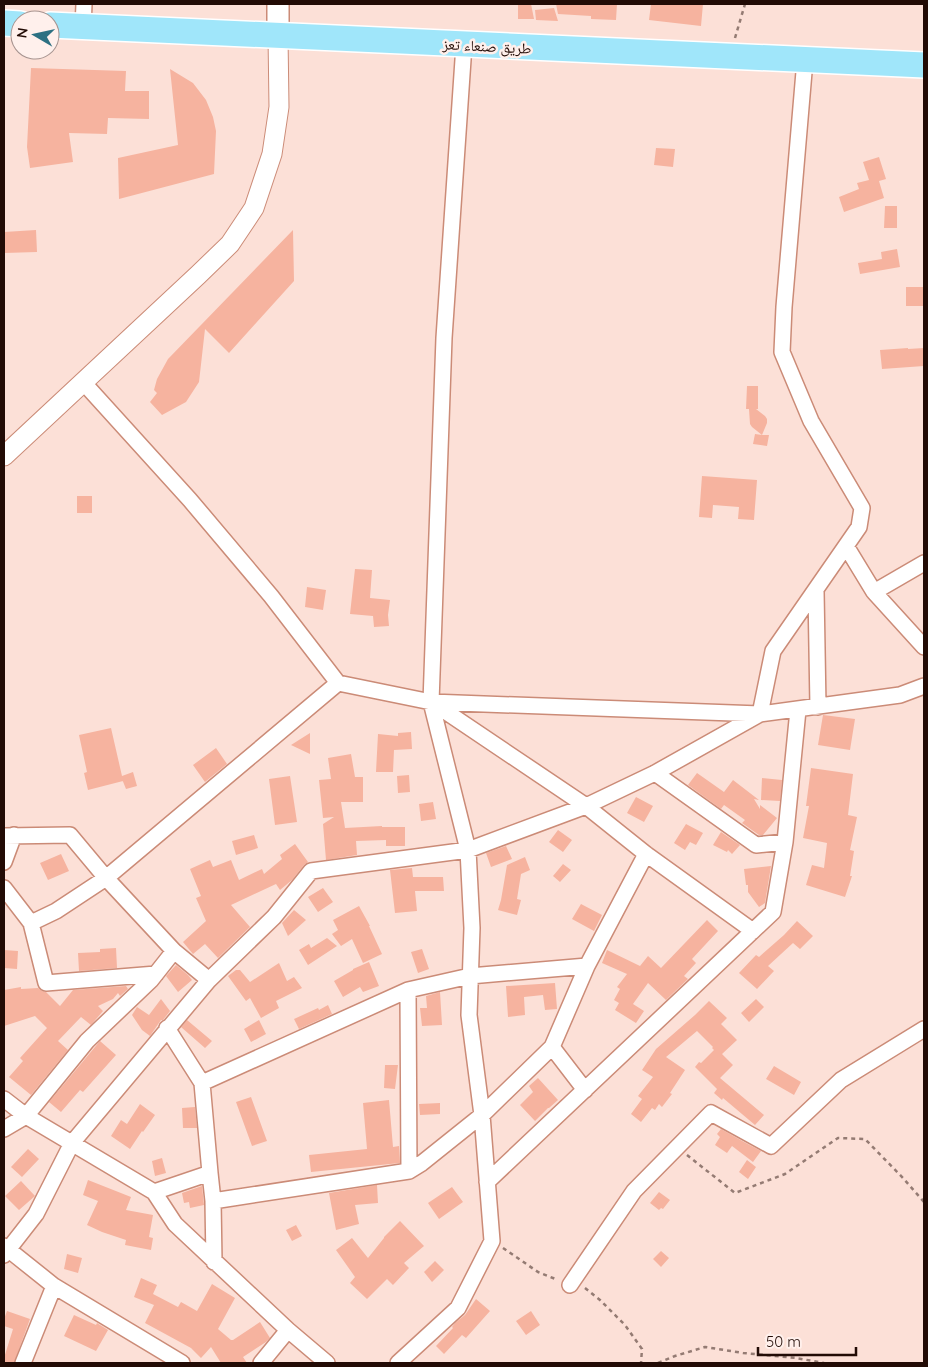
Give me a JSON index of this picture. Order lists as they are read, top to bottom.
{
  "streets": {
    "highway": ["طريق صنعاء تعز"]
  },
  "scale_bar": "50 m",
  "north": "left"
}
